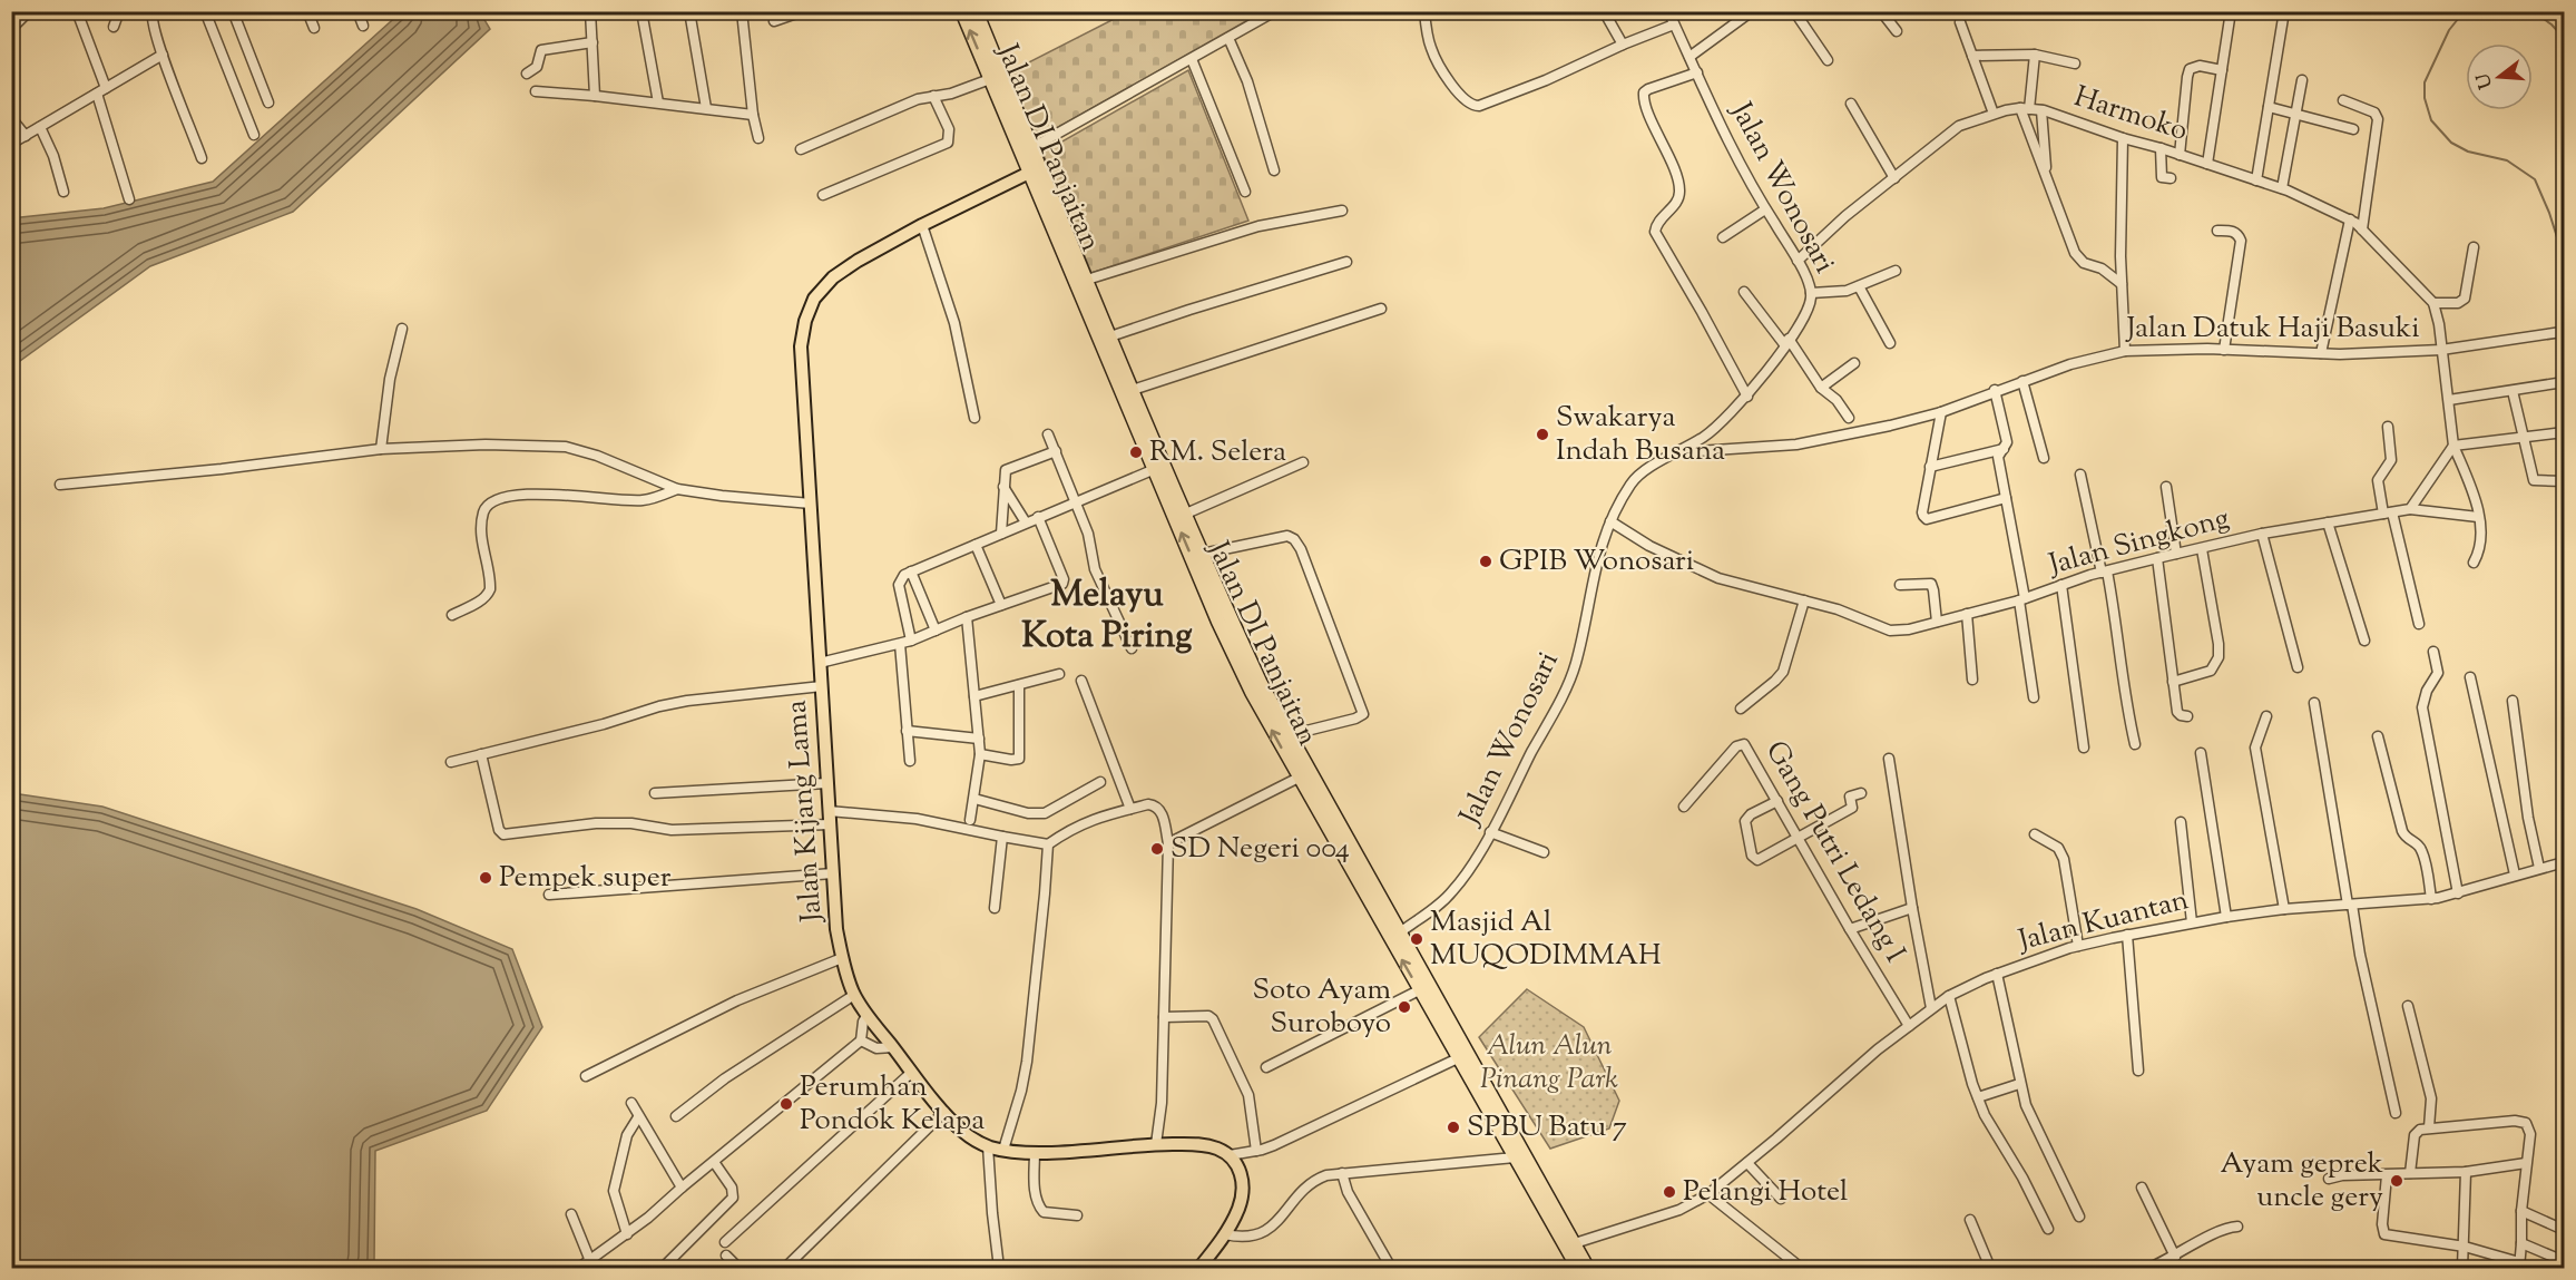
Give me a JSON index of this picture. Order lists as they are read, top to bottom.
{
  "streets": {
    "highway": ["Jalan DI Panjaitan"],
    "main road": ["Jalan Kijang Lama"],
    "street": [
      "Harmoko",
      "Jalan Wonosari",
      "Jalan Datuk Haji Basuki",
      "Jalan Singkong",
      "Gang Putri Ledang I",
      "Jalan Kuantan"
    ]
  },
  "crossings": [
    ["Harmoko", "Jalan Wonosari"],
    ["Harmoko", "Jalan Datuk Haji Basuki"],
    ["Jalan DI Panjaitan", "Jalan Wonosari"],
    ["Jalan DI Panjaitan", "Jalan Kijang Lama"],
    ["Jalan DI Panjaitan", "Jalan Kuantan"],
    ["Jalan Wonosari", "Jalan Datuk Haji Basuki"],
    ["Jalan Wonosari", "Jalan Singkong"],
    ["Gang Putri Ledang I", "Jalan Kuantan"]
  ],
  "districts": ["Melayu Kota Piring"],
  "parks": ["Alun Alun Pinang Park"],
  "places": [
    "Swakarya Indah Busana",
    "RM. Selera",
    "GPIB Wonosari",
    "SD Negeri 004",
    "Pempek super",
    "Masjid Al MUQODIMMAH",
    "Soto Ayam Suroboyo",
    "Perumhan Pondok Kelapa",
    "SPBU Batu 7",
    "Ayam geprek uncle gery",
    "Pelangi Hotel"
  ],
  "north": "left"
}
